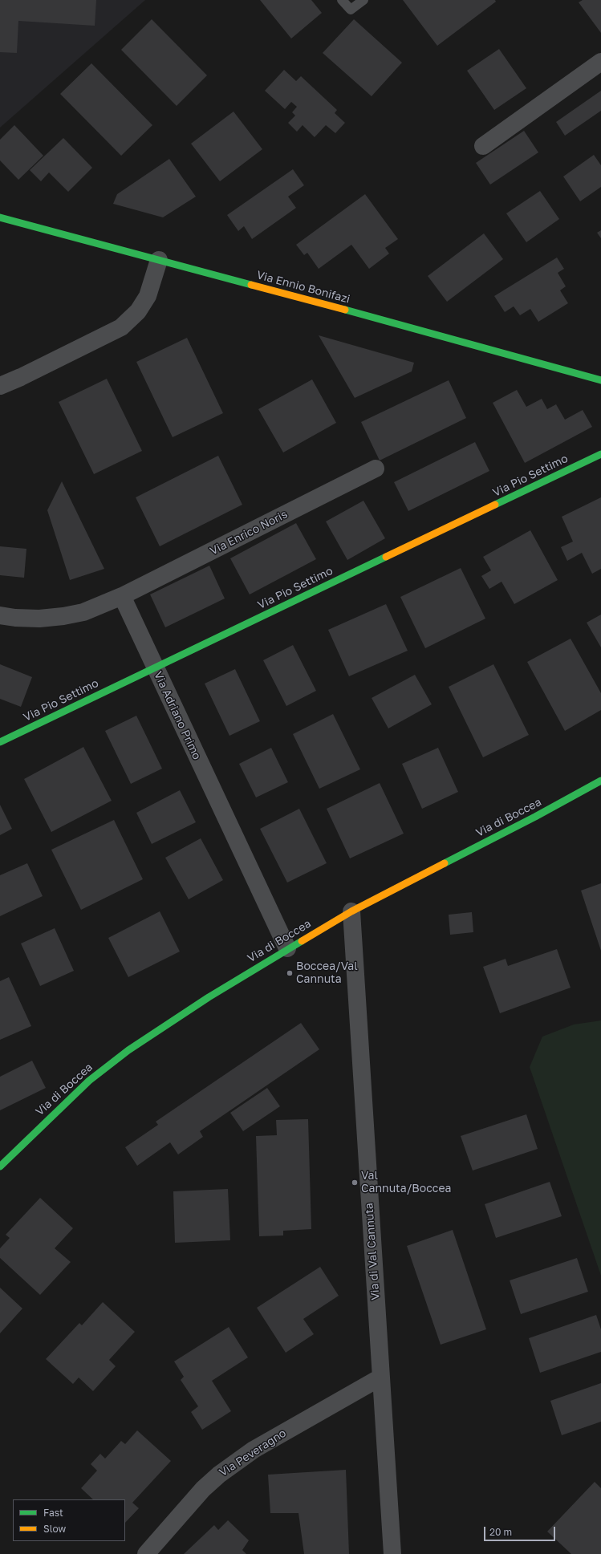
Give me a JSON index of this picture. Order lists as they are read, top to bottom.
{
  "streets": {
    "street": [
      "Via Ennio Bonifazi",
      "Via Pio Settimo",
      "Via Enrico Noris",
      "Via Adriano Primo",
      "Via di Boccea",
      "Via di Val Cannuta",
      "Via Peveragno"
    ]
  },
  "crossings": [
    ["Via Pio Settimo", "Via Adriano Primo"],
    ["Via Enrico Noris", "Via Adriano Primo"],
    ["Via Adriano Primo", "Via di Boccea"],
    ["Via di Boccea", "Via di Val Cannuta"],
    ["Via di Val Cannuta", "Via Peveragno"]
  ],
  "places": ["Boccea/Val Cannuta", "Val Cannuta/Boccea"],
  "legend": ["Fast", "Slow"],
  "scale_bar": "20 m"
}
